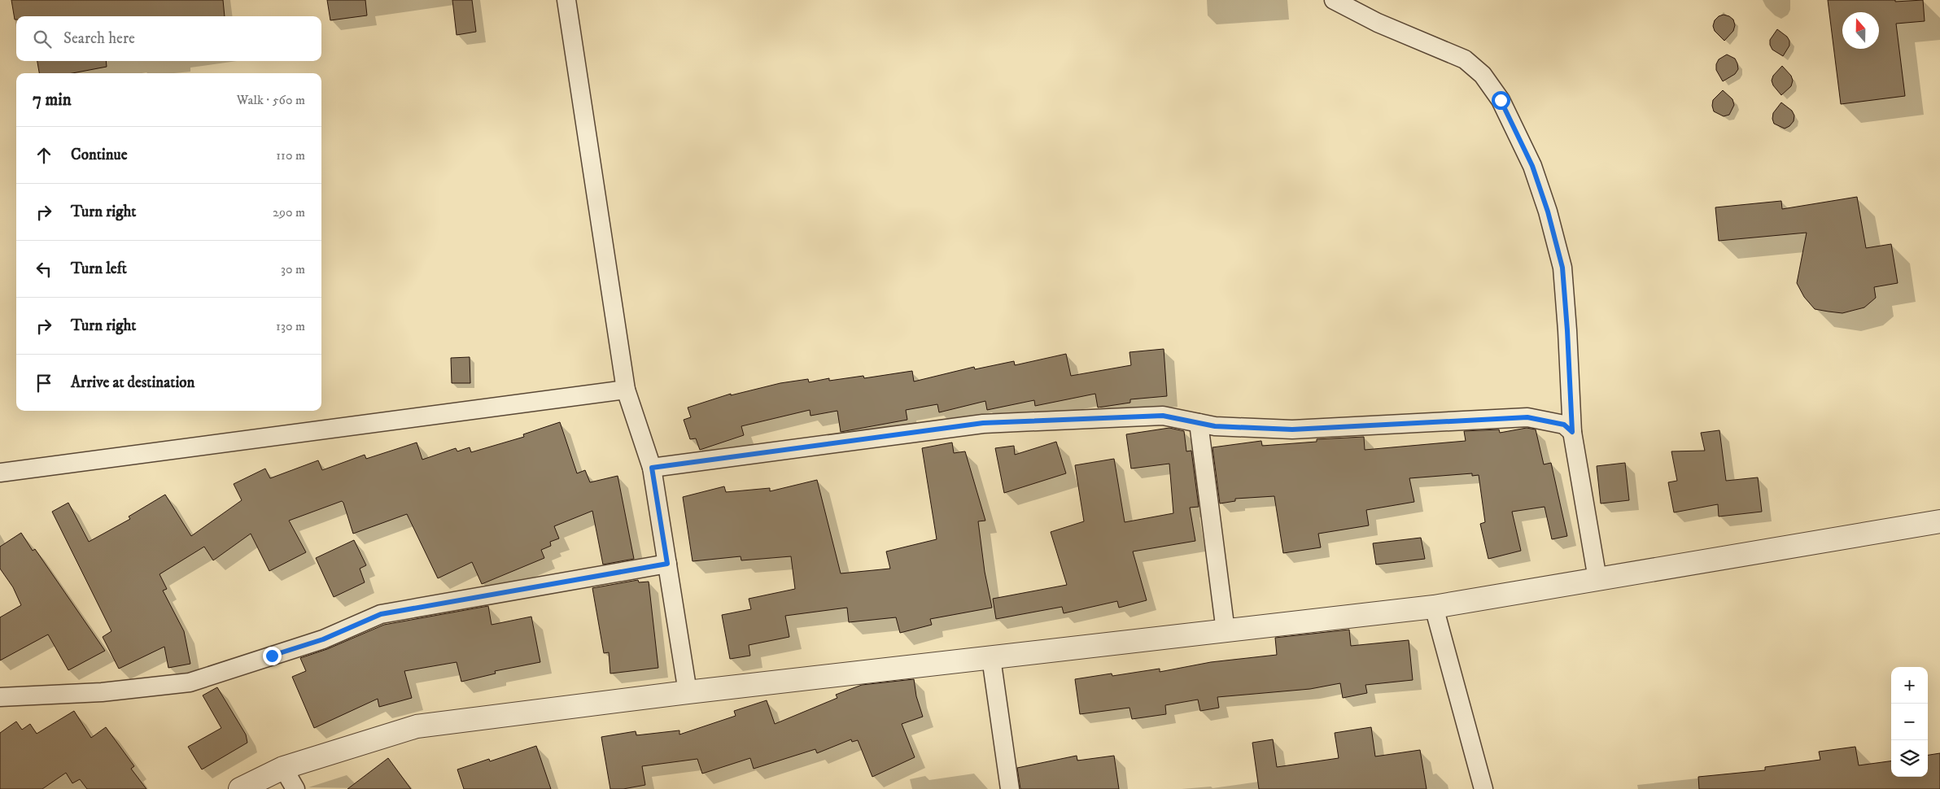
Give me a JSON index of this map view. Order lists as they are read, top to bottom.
{
  "north": "top",
  "page": {
    "search": "Search here",
    "heading": ["7 min", "Walk · 560 m"],
    "list": [
      ["Continue", "110 m"],
      ["Turn right", "290 m"],
      ["Turn left", "30 m"],
      ["Turn right", "130 m"],
      "Arrive at destination"
    ],
    "map_buttons": ["+", "−"]
  }
}
